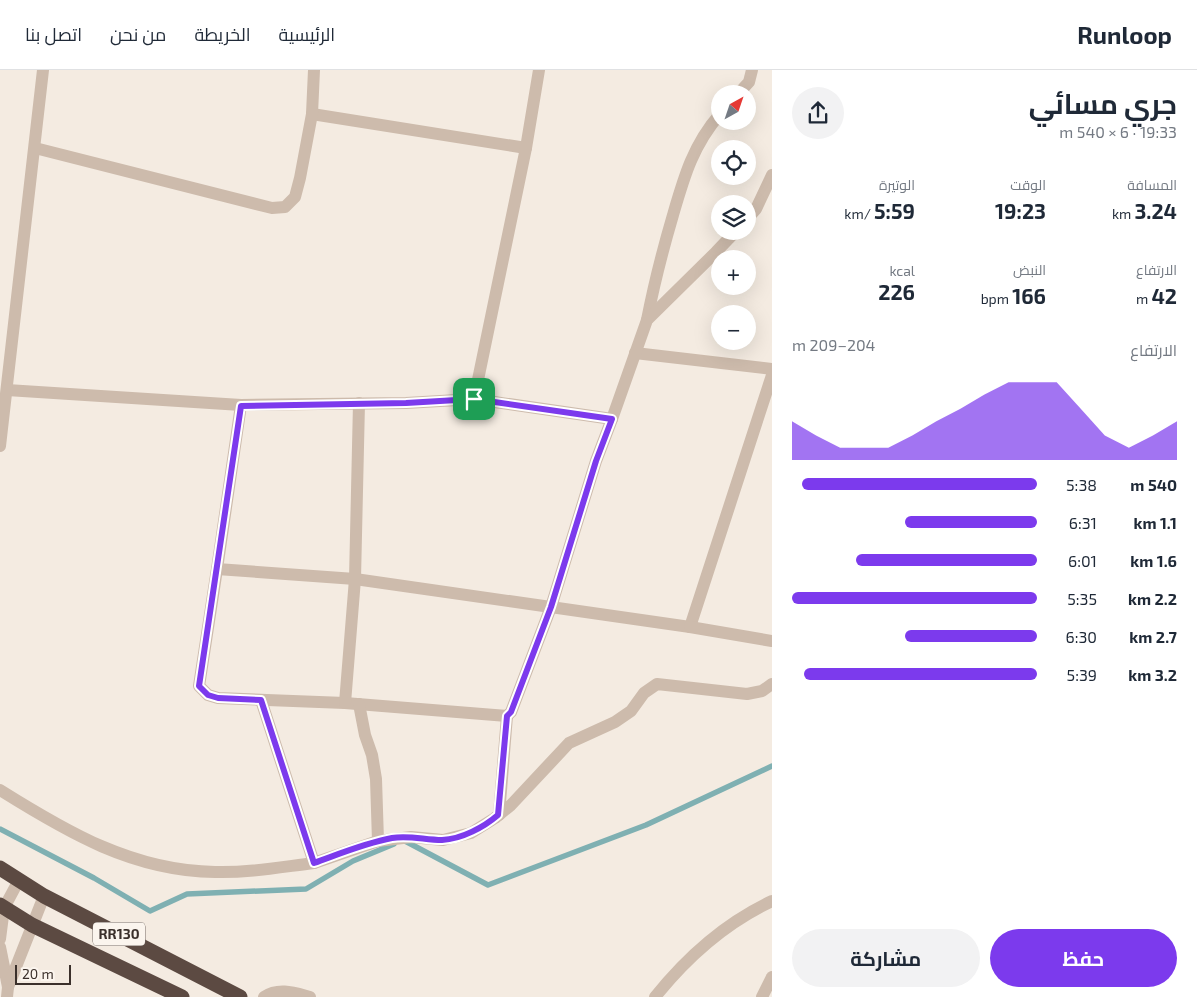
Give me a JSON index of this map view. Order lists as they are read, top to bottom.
{
  "streets": {
    "highway": ["RR130"]
  },
  "scale_bar": "20 m",
  "north": "top right",
  "page": {
    "header": "Runloop",
    "nav": [
      "الرئيسية",
      "الخريطة",
      "من نحن",
      "اتصل بنا"
    ],
    "heading": ["جري مسائي", "19:33 · 6 × 540 m"],
    "map_buttons": ["+", "−"],
    "stats": [
      ["المسافة", "3.24 km"],
      ["الوقت", "19:23"],
      ["الوتيرة", "5:59 /km"],
      ["الارتفاع", "42 m"],
      ["النبض", "166 bpm"],
      ["kcal", "226"]
    ],
    "chart": ["الارتفاع", "204–209 m"],
    "list": [
      {
        "name": "540 m",
        "note": "5:38"
      },
      {
        "name": "1.1 km",
        "note": "6:31"
      },
      {
        "name": "1.6 km",
        "note": "6:01"
      },
      {
        "name": "2.2 km",
        "note": "5:35"
      },
      {
        "name": "2.7 km",
        "note": "6:30"
      },
      {
        "name": "3.2 km",
        "note": "5:39"
      }
    ],
    "buttons": ["حفظ", "مشاركة"],
    "scale": "20 m"
  }
}
